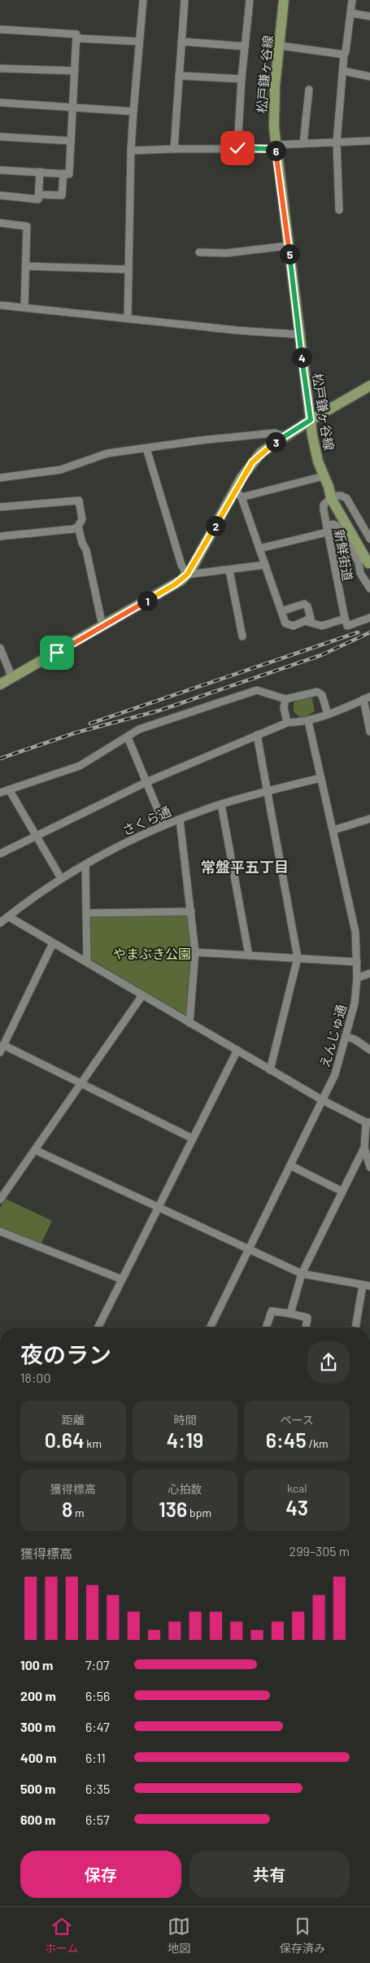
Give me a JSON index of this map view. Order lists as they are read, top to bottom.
{
  "streets": {
    "main road": ["松戸鎌ヶ谷線"],
    "street": ["新鮮街道", "さくら通", "えんじゅ通"]
  },
  "crossings": [
    ["松戸鎌ヶ谷線", "新鮮街道"],
    ["さくら通", "えんじゅ通"]
  ],
  "districts": ["常盤平五丁目"],
  "parks": ["やまぶき公園"],
  "page": {
    "pins": [
      "6",
      "5",
      "4",
      "3",
      "2",
      "1"
    ],
    "heading": ["夜のラン", "18:00"],
    "stats": [
      ["距離", "0.64 km"],
      ["時間", "4:19"],
      ["ペース", "6:45 /km"],
      ["獲得標高", "8 m"],
      ["心拍数", "136 bpm"],
      ["kcal", "43"]
    ],
    "chart": ["獲得標高", "299–305 m"],
    "list": [
      {
        "name": "100 m",
        "note": "7:07"
      },
      {
        "name": "200 m",
        "note": "6:56"
      },
      {
        "name": "300 m",
        "note": "6:47"
      },
      {
        "name": "400 m",
        "note": "6:11"
      },
      {
        "name": "500 m",
        "note": "6:35"
      },
      {
        "name": "600 m",
        "note": "6:57"
      }
    ],
    "buttons": ["保存", "共有"],
    "tabs": ["ホーム", "地図", "保存済み"]
  }
}
